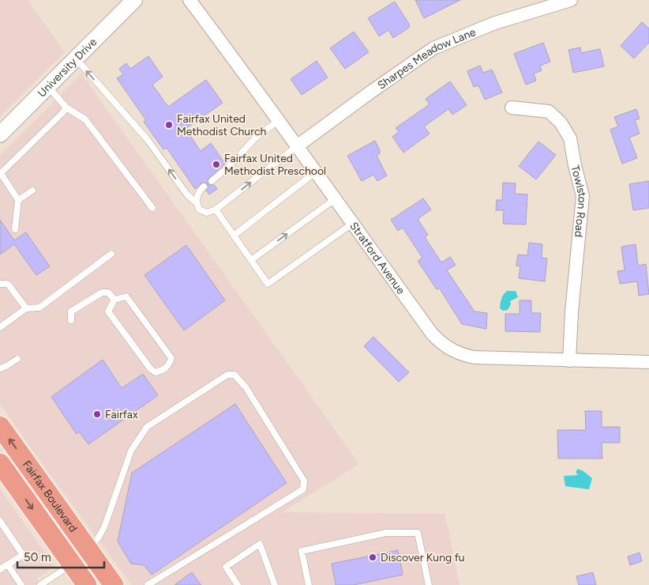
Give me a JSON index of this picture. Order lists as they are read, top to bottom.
{
  "streets": {
    "main road": ["Fairfax Boulevard"],
    "street": [
      "Sharpes Meadow Lane",
      "University Drive",
      "Towlston Road",
      "Stratford Avenue"
    ]
  },
  "crossings": [
    ["Sharpes Meadow Lane", "Stratford Avenue"],
    ["Towlston Road", "Stratford Avenue"]
  ],
  "places": [
    "Fairfax United Methodist Church",
    "Fairfax United Methodist Preschool",
    "Fairfax",
    "Discover Kung fu"
  ],
  "scale_bar": "50 m"
}
